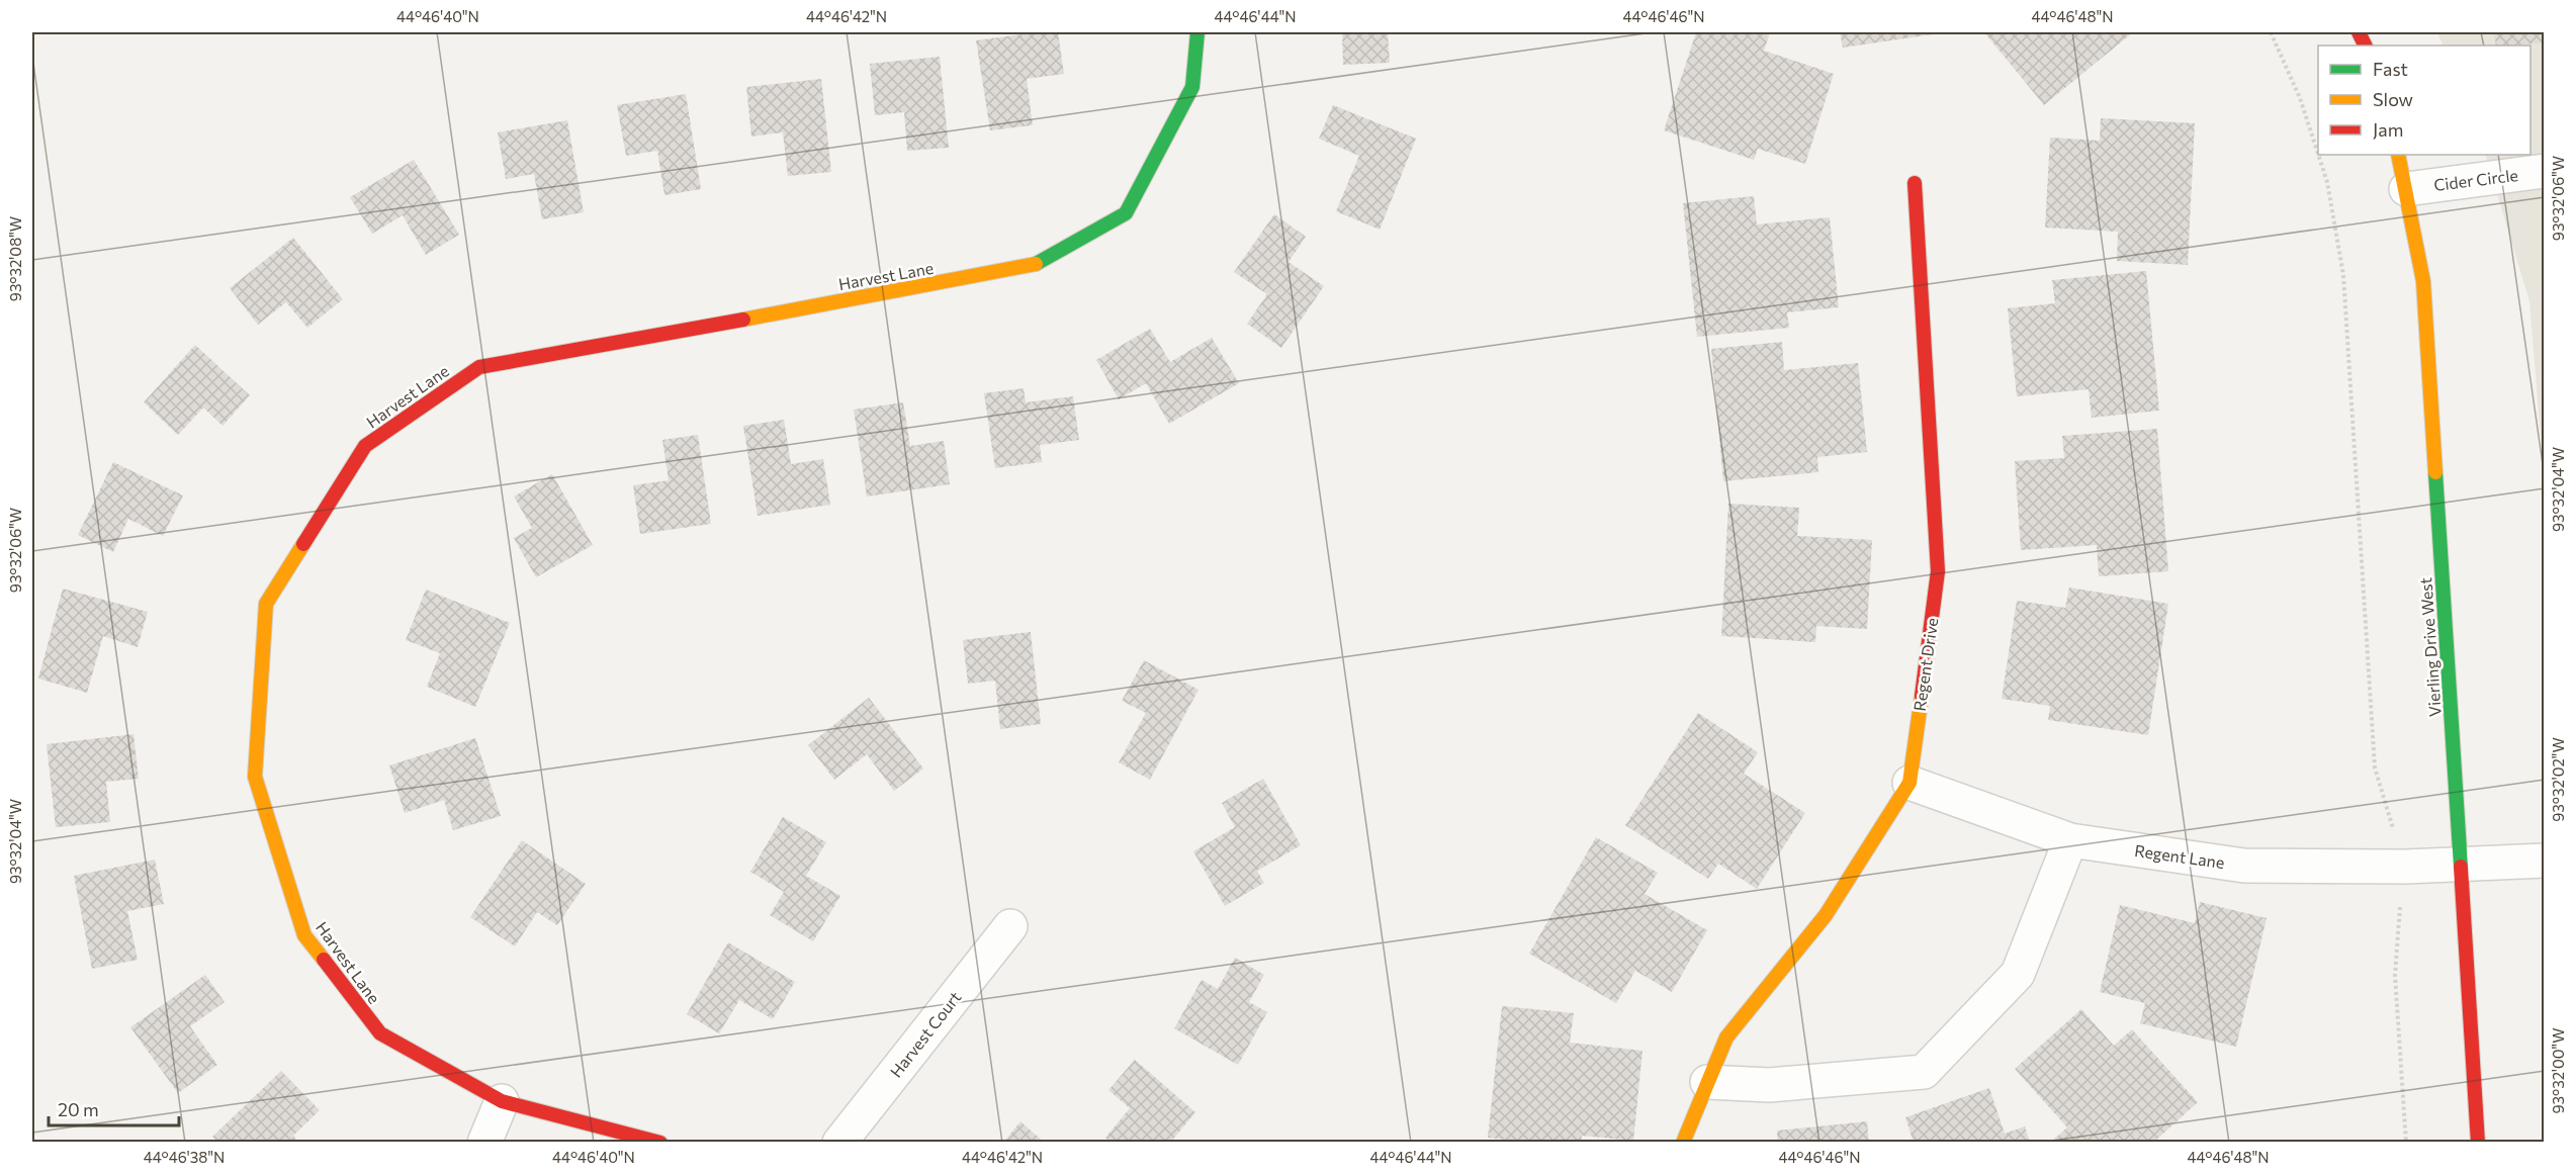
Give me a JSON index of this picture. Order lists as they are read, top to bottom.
{
  "streets": {
    "street": [
      "Cider Circle",
      "Harvest Lane",
      "Vierling Drive West",
      "Regent Drive",
      "Regent Lane",
      "Harvest Court"
    ]
  },
  "crossings": [
    ["Cider Circle", "Vierling Drive West"],
    ["Vierling Drive West", "Regent Lane"],
    ["Regent Drive", "Regent Lane"]
  ],
  "legend": ["Fast", "Slow", "Jam"],
  "scale_bar": "20 m",
  "coordinates": [
    "44°46'40\"N",
    "44°46'42\"N",
    "44°46'44\"N",
    "44°46'46\"N",
    "44°46'48\"N",
    "93°32'06\"W",
    "93°32'08\"W",
    "93°32'04\"W",
    "93°32'02\"W",
    "93°32'00\"W",
    "44°46'38\"N"
  ]
}
